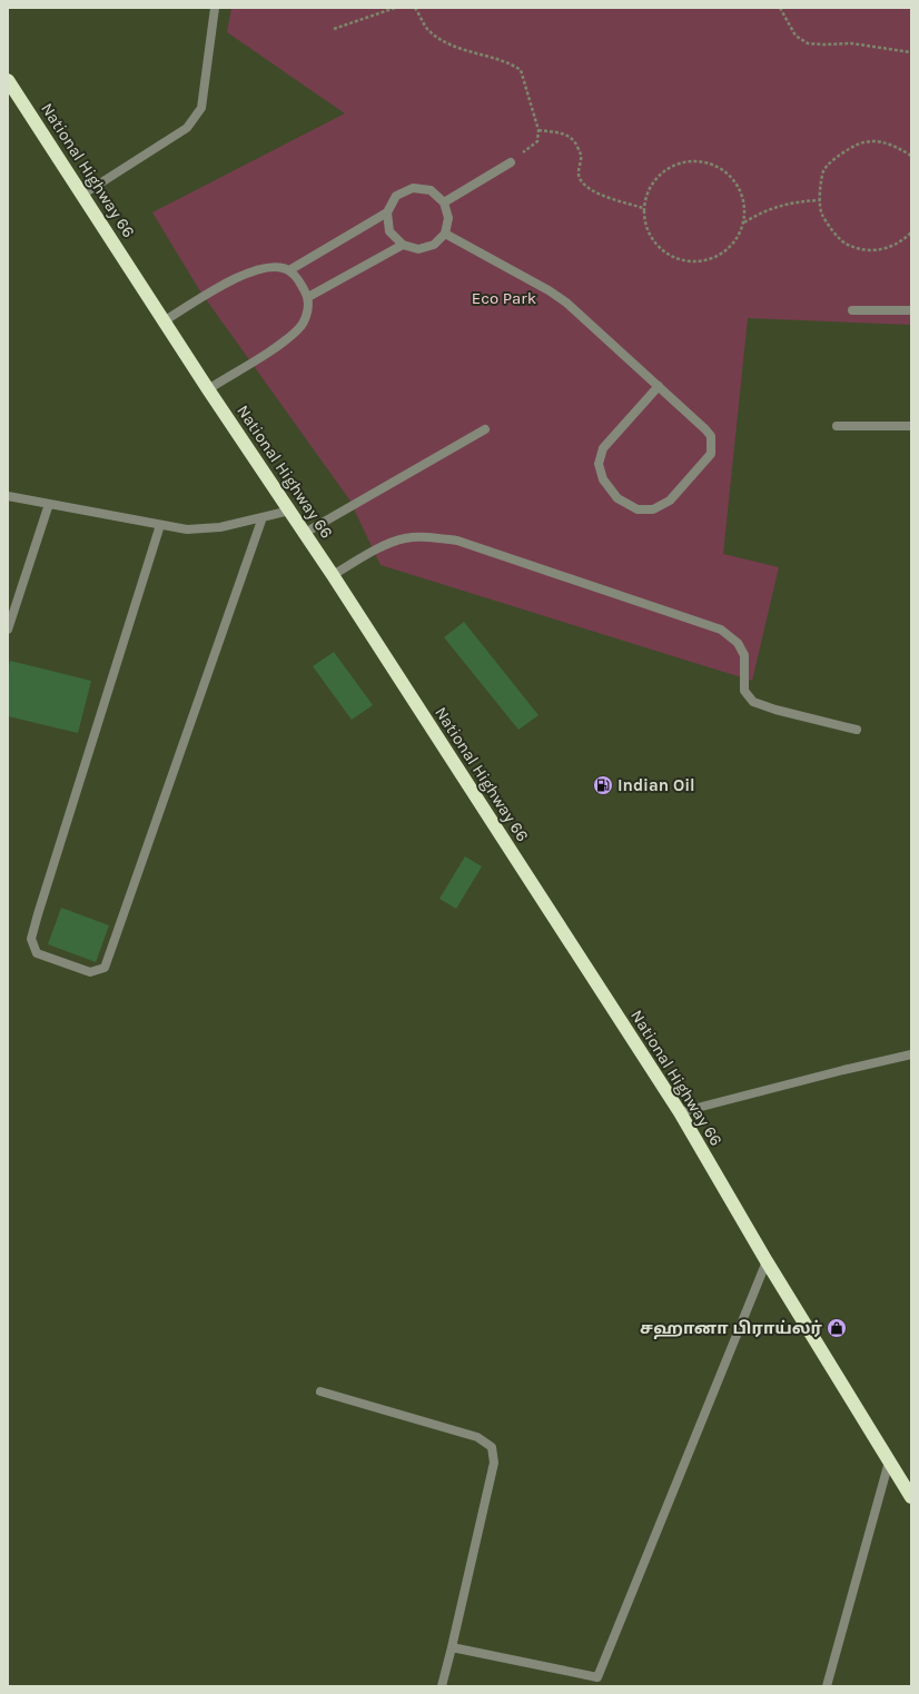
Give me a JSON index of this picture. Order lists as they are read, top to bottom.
{
  "streets": {
    "highway": ["National Highway 66"]
  },
  "parks": ["Eco Park"],
  "places": {
    "fuel station": ["Indian Oil"],
    "shop": ["சஹானா பிராய்லர்"]
  }
}
